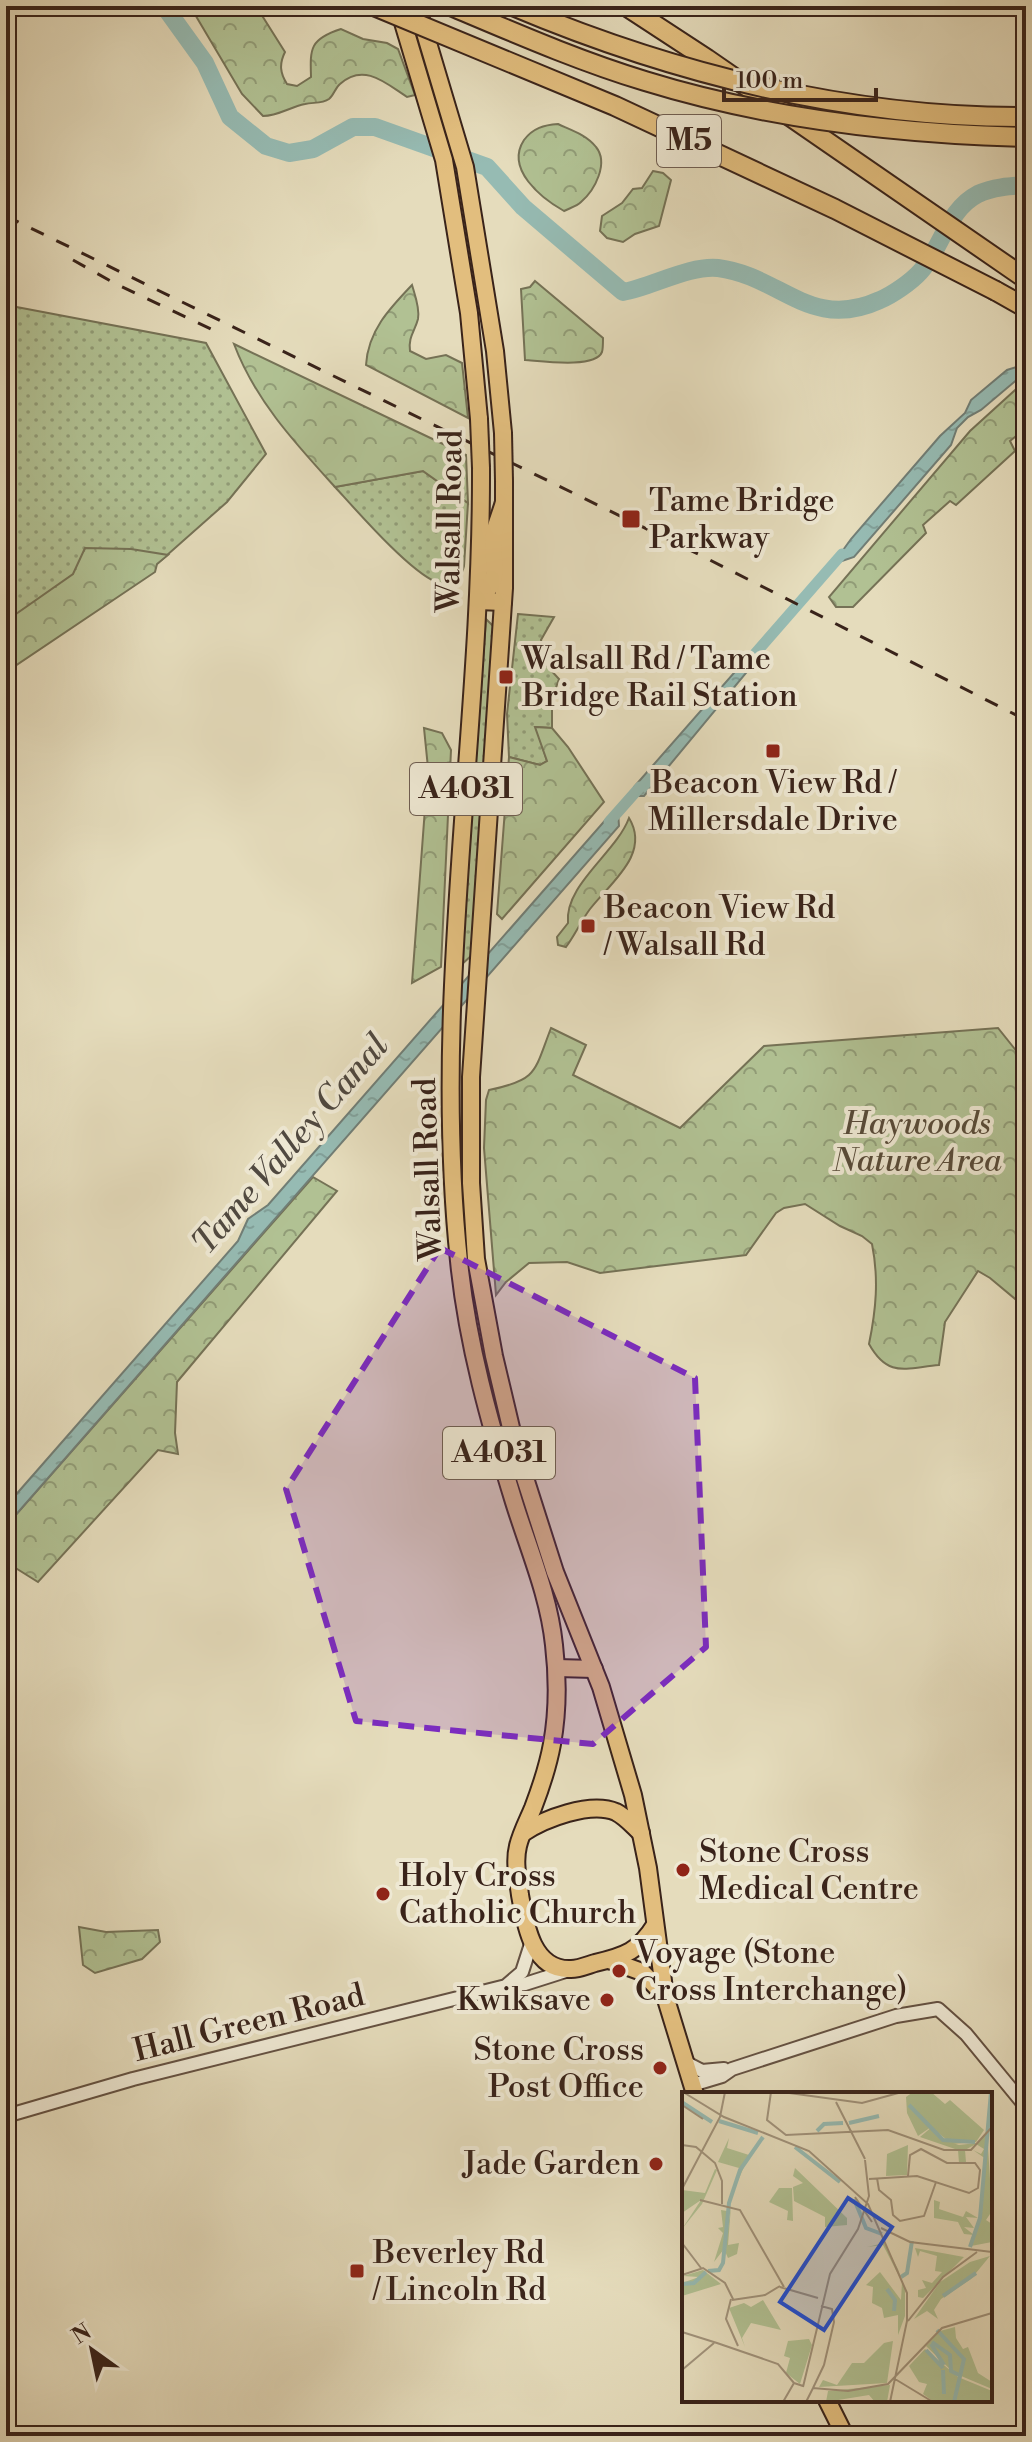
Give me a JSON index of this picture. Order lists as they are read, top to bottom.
{
  "streets": {
    "highway": ["M5"],
    "main road": ["Walsall Road", "A4031"],
    "street": ["Hall Green Road"]
  },
  "crossings": [
    ["Walsall Road", "Hall Green Road"]
  ],
  "water": ["Tame Valley Canal"],
  "parks": ["Haywoods Nature Area"],
  "places": {
    "transit": [
      "Tame Bridge Parkway",
      "Walsall Rd / Tame Bridge Rail Station",
      "Beacon View Rd / Millersdale Drive",
      "Beacon View Rd / Walsall Rd",
      "Beverley Rd / Lincoln Rd"
    ],
    "other": [
      "Stone Cross Medical Centre",
      "Holy Cross Catholic Church",
      "Voyage (Stone Cross Interchange)",
      "Kwiksave",
      "Stone Cross Post Office",
      "Jade Garden"
    ]
  },
  "scale_bar": "100 m",
  "north": "top left"
}
